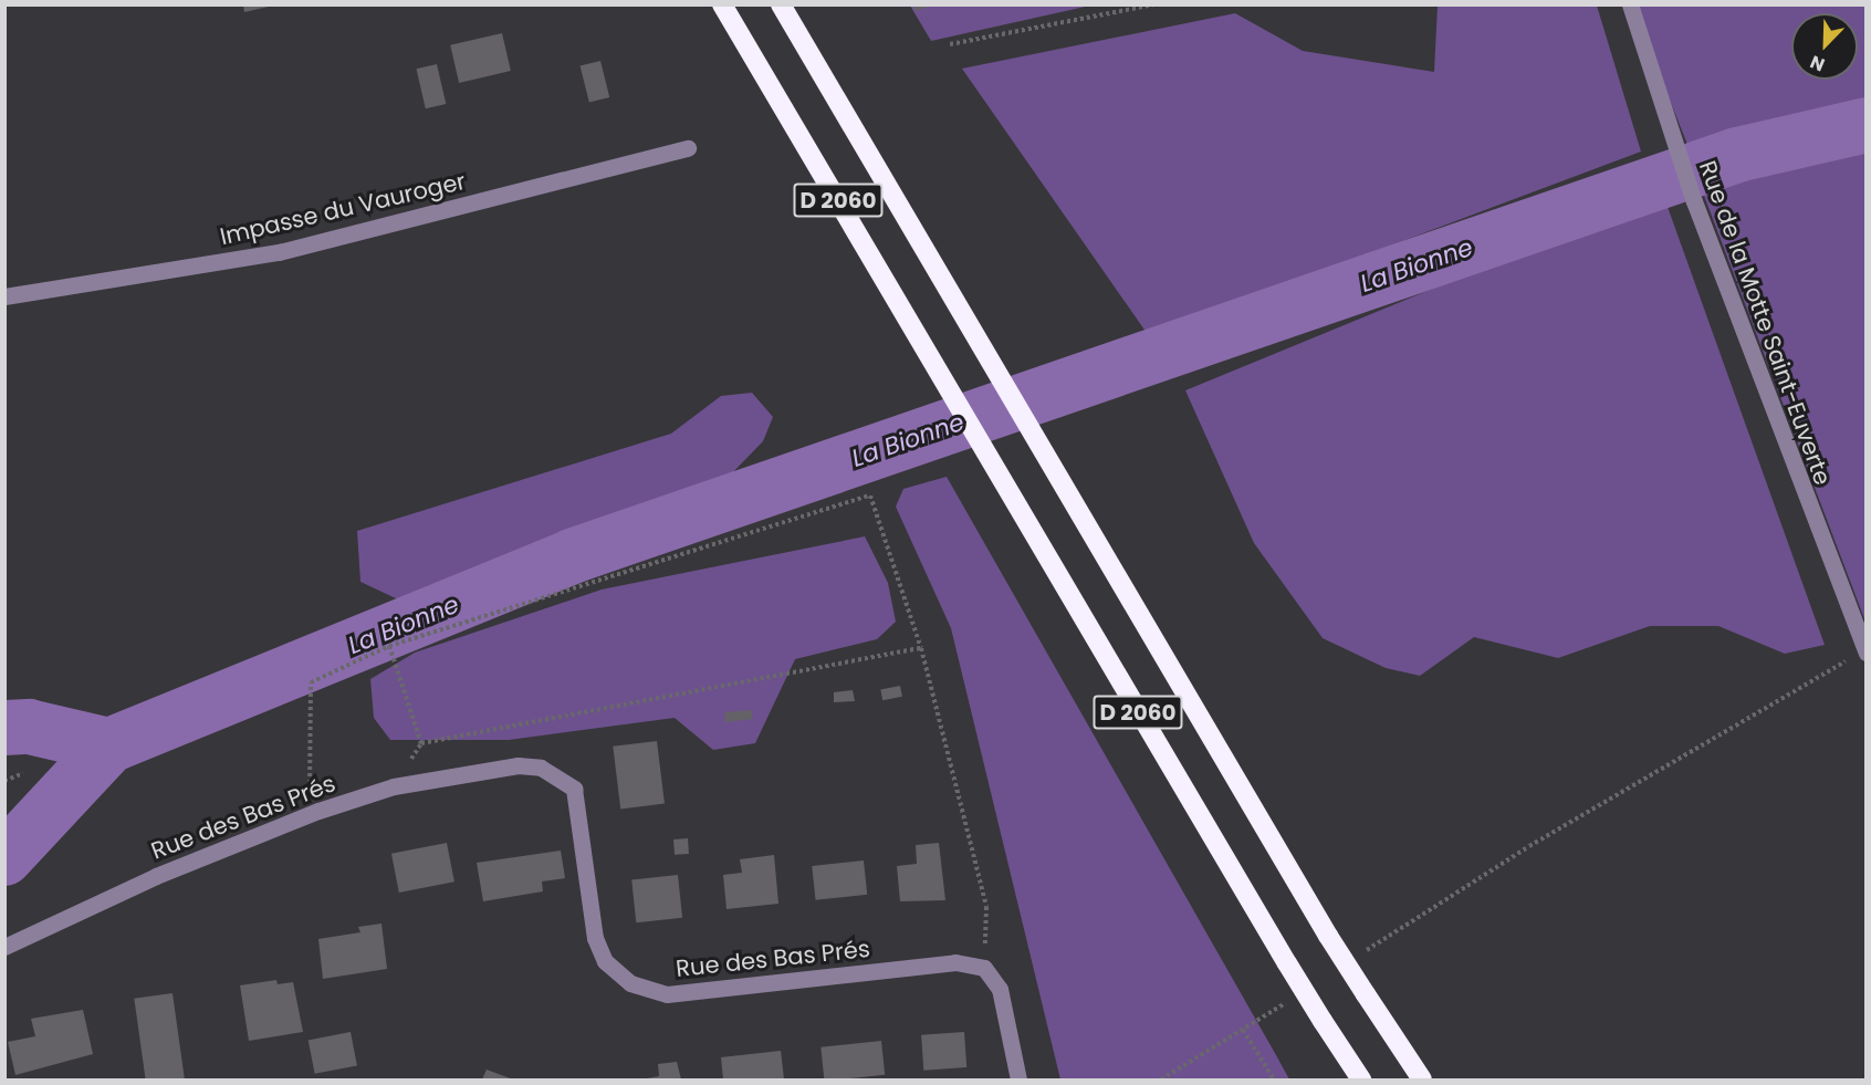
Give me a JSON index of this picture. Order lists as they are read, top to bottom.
{
  "streets": {
    "highway": ["D 2060"],
    "street": ["Impasse du Vauroger", "Rue de la Motte Saint-Euverte", "Rue des Bas Prés"]
  },
  "water": ["La Bionne"],
  "north": "bottom left"
}
